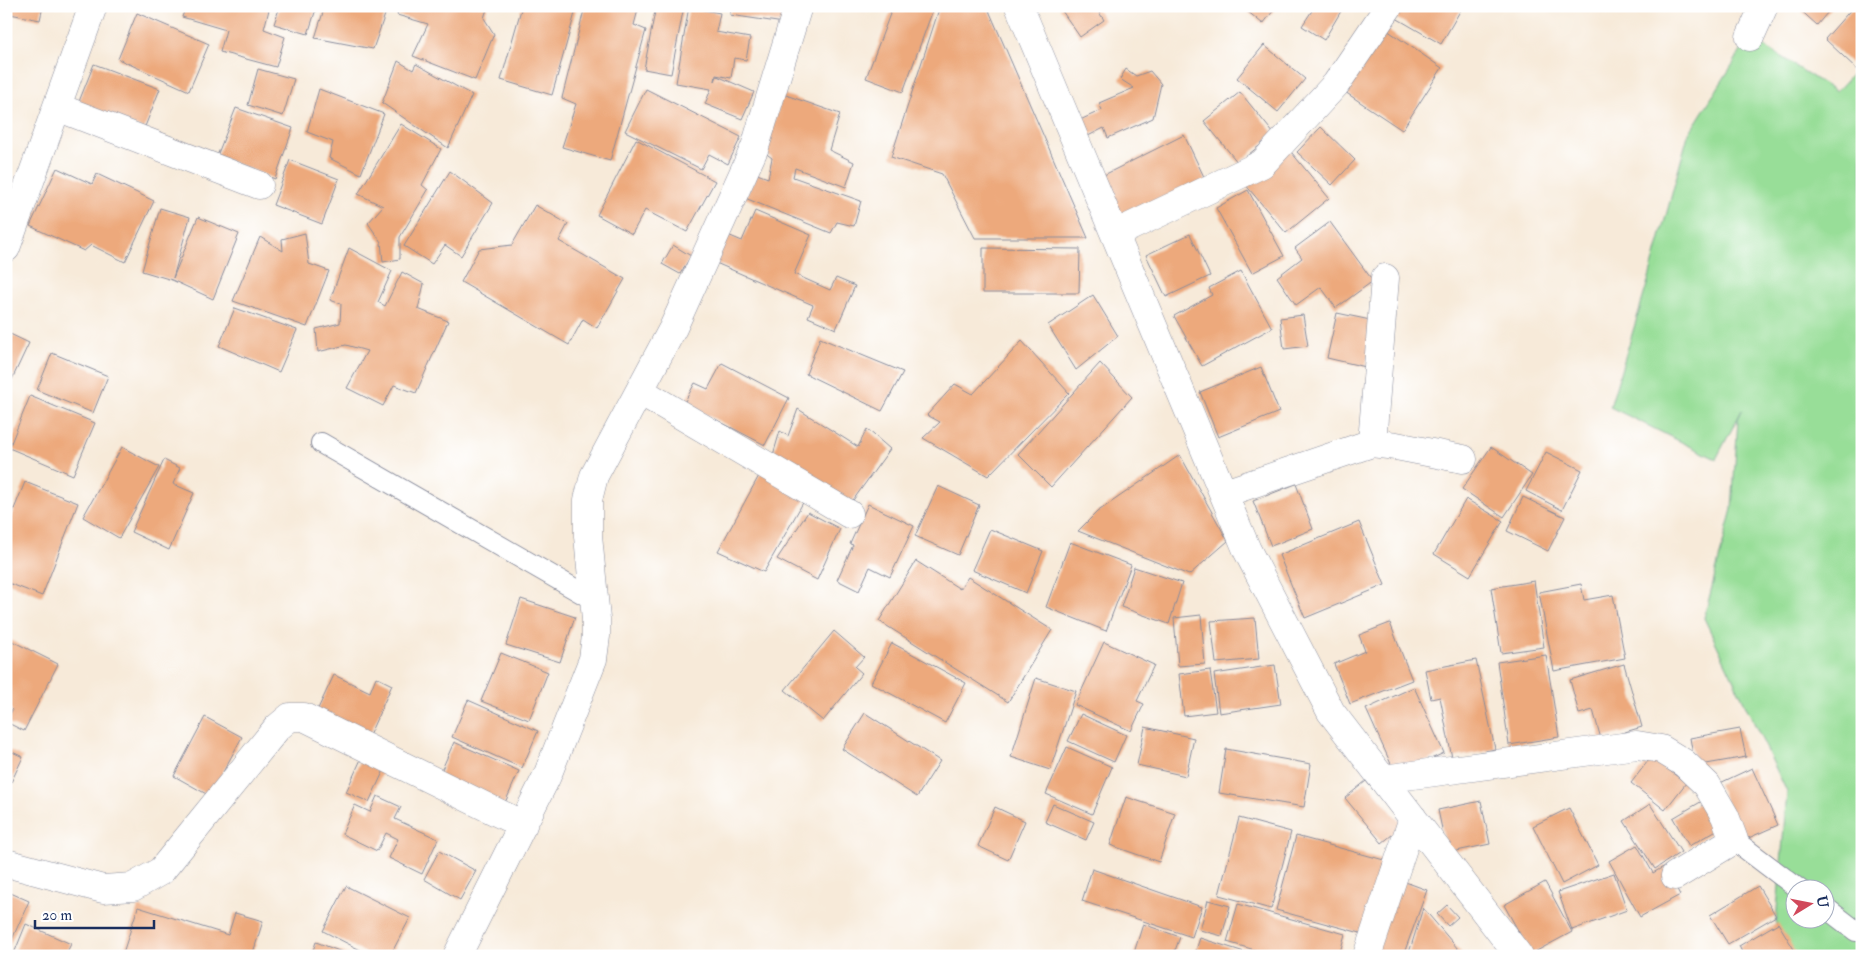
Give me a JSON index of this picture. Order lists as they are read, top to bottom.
{
  "scale_bar": "20 m",
  "north": "right"
}
